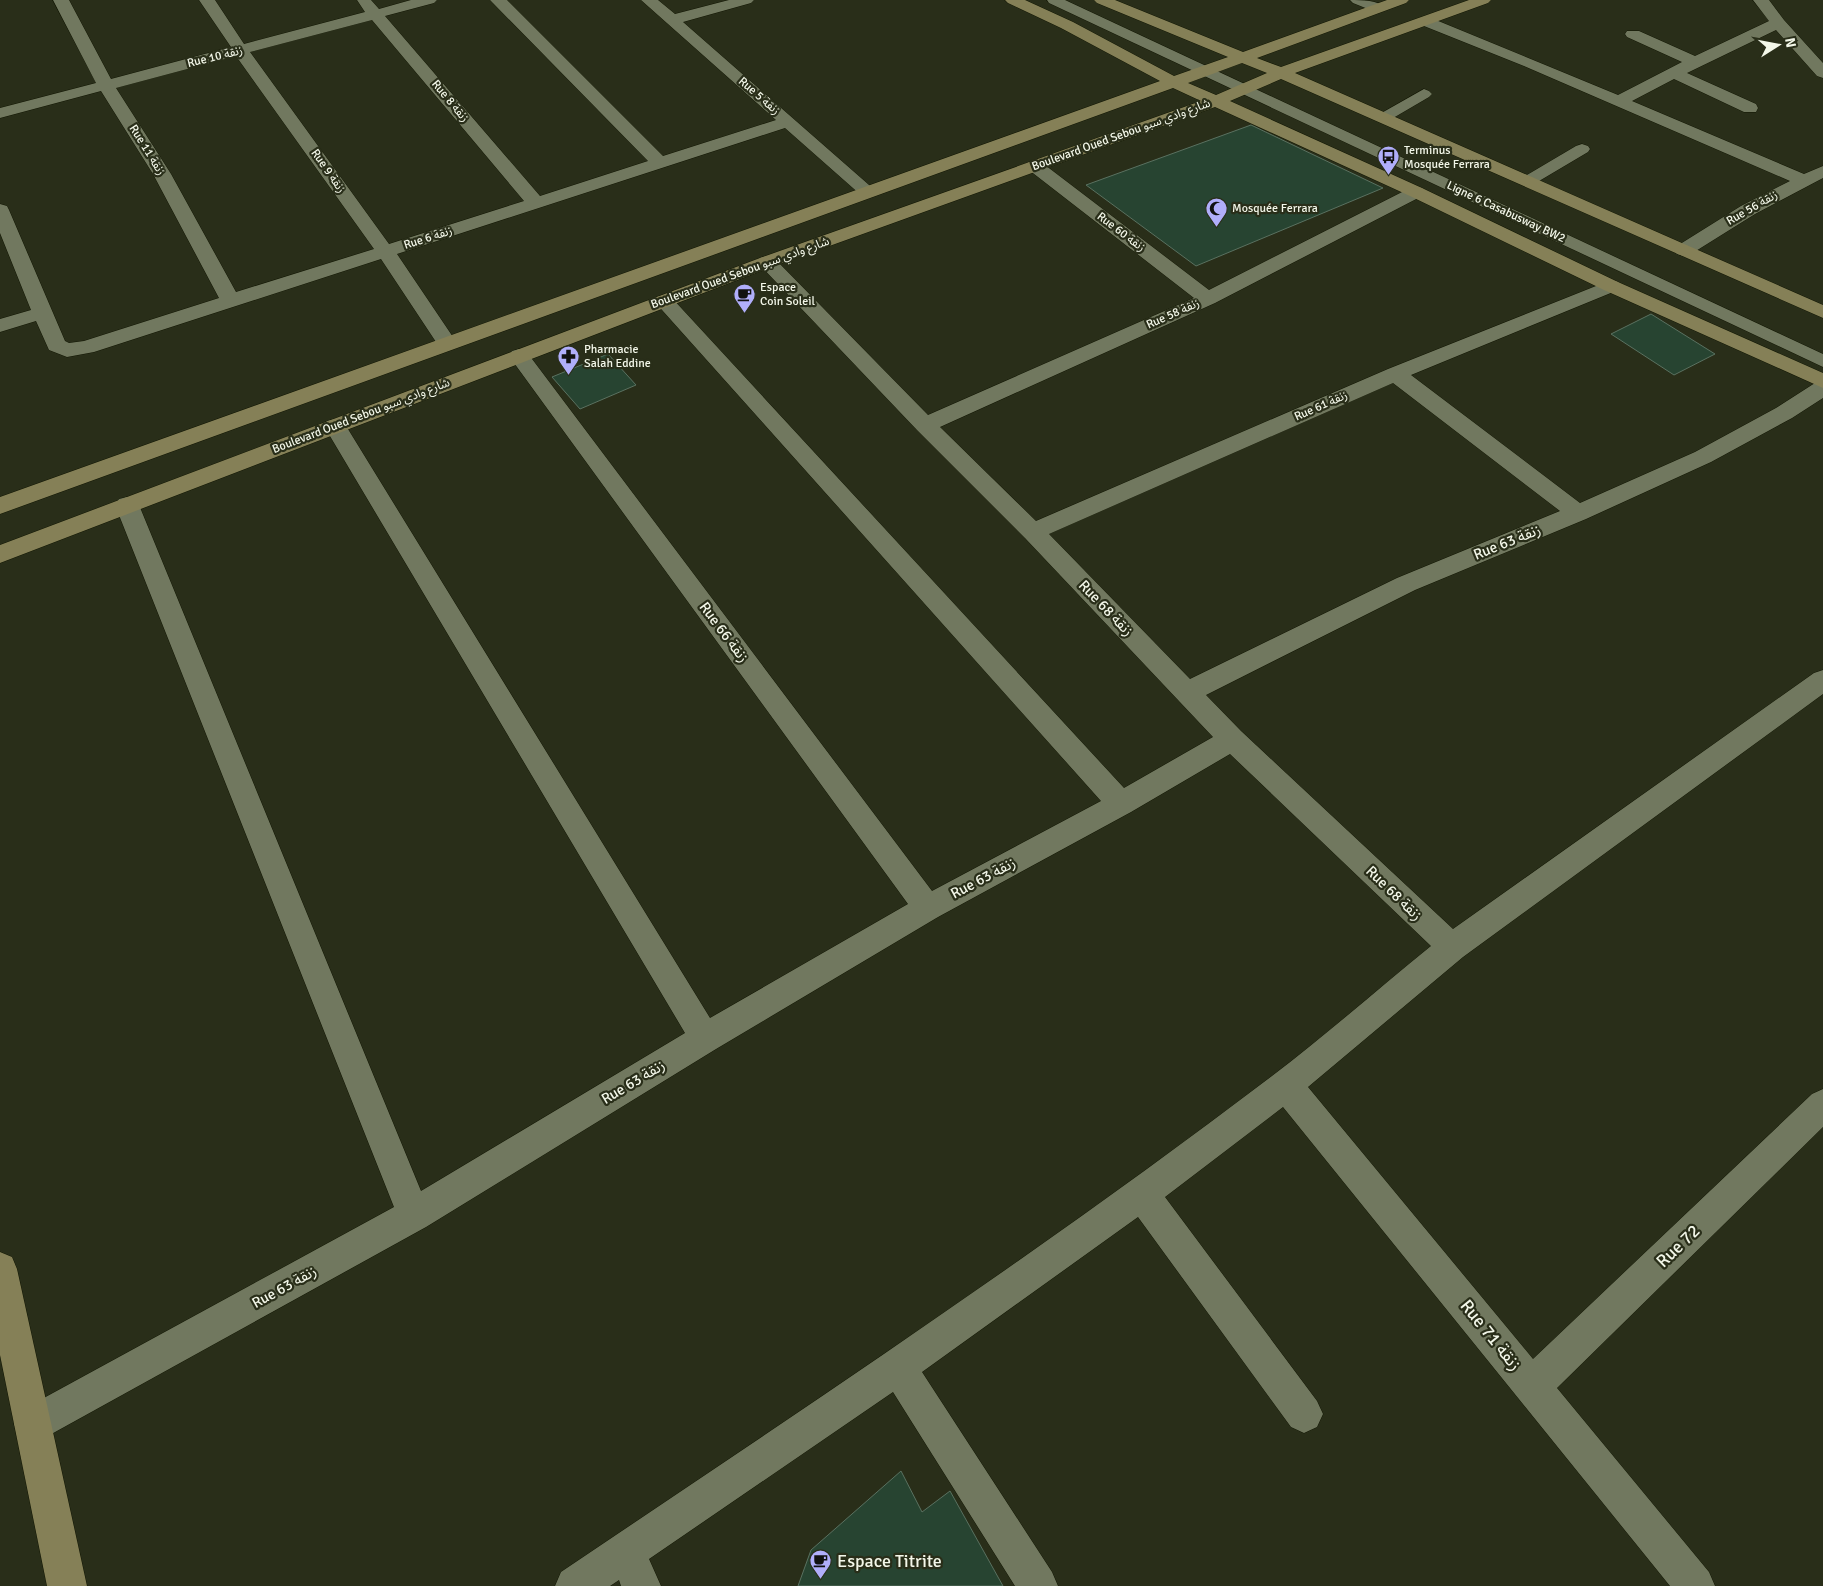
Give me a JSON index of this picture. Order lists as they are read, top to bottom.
{
  "streets": {
    "street": [
      "Rue 10 زنقة",
      "Rue 5 زنقة",
      "Rue 8 زنقة",
      "Boulevard Oued Sebou شارع وادي سبو",
      "Rue 11 زنقة",
      "Rue 9 زنقة",
      "Rue 56 زنقة",
      "Rue 60 زنقة",
      "Rue 6 زنقة",
      "Rue 58 زنقة",
      "Rue 61 زنقة",
      "Rue 63 زنقة",
      "Rue 68 زنقة",
      "Rue 66 زنقة",
      "Rue 72",
      "Rue 71 زنقة"
    ],
    "lane": ["Ligne 6 Casabusway BW2"]
  },
  "crossings": [
    ["Rue 10 زنقة", "Rue 8 زنقة"],
    ["Rue 10 زنقة", "Rue 11 زنقة"],
    ["Rue 10 زنقة", "Rue 9 زنقة"],
    ["Rue 5 زنقة", "Rue 6 زنقة"],
    ["Rue 8 زنقة", "Rue 6 زنقة"],
    ["Boulevard Oued Sebou شارع وادي سبو", "Ligne 6 Casabusway BW2"],
    ["Boulevard Oued Sebou شارع وادي سبو", "Rue 60 زنقة"],
    ["Boulevard Oued Sebou شارع وادي سبو", "Rue 68 زنقة"],
    ["Boulevard Oued Sebou شارع وادي سبو", "Rue 66 زنقة"],
    ["Rue 11 زنقة", "Rue 6 زنقة"],
    ["Rue 9 زنقة", "Rue 6 زنقة"],
    ["Rue 60 زنقة", "Rue 58 زنقة"],
    ["Rue 58 زنقة", "Rue 68 زنقة"],
    ["Rue 61 زنقة", "Rue 68 زنقة"],
    ["Rue 63 زنقة", "Rue 68 زنقة"],
    ["Rue 63 زنقة", "Rue 66 زنقة"],
    ["Rue 72", "Rue 71 زنقة"]
  ],
  "places": {
    "bus stop": ["Terminus Mosquée Ferrara"],
    "mosque": ["Mosquée Ferrara"],
    "cafe": ["Espace Coin Soleil", "Espace Titrite"],
    "pharmacy": ["Pharmacie Salah Eddine"]
  },
  "north": "right"
}
